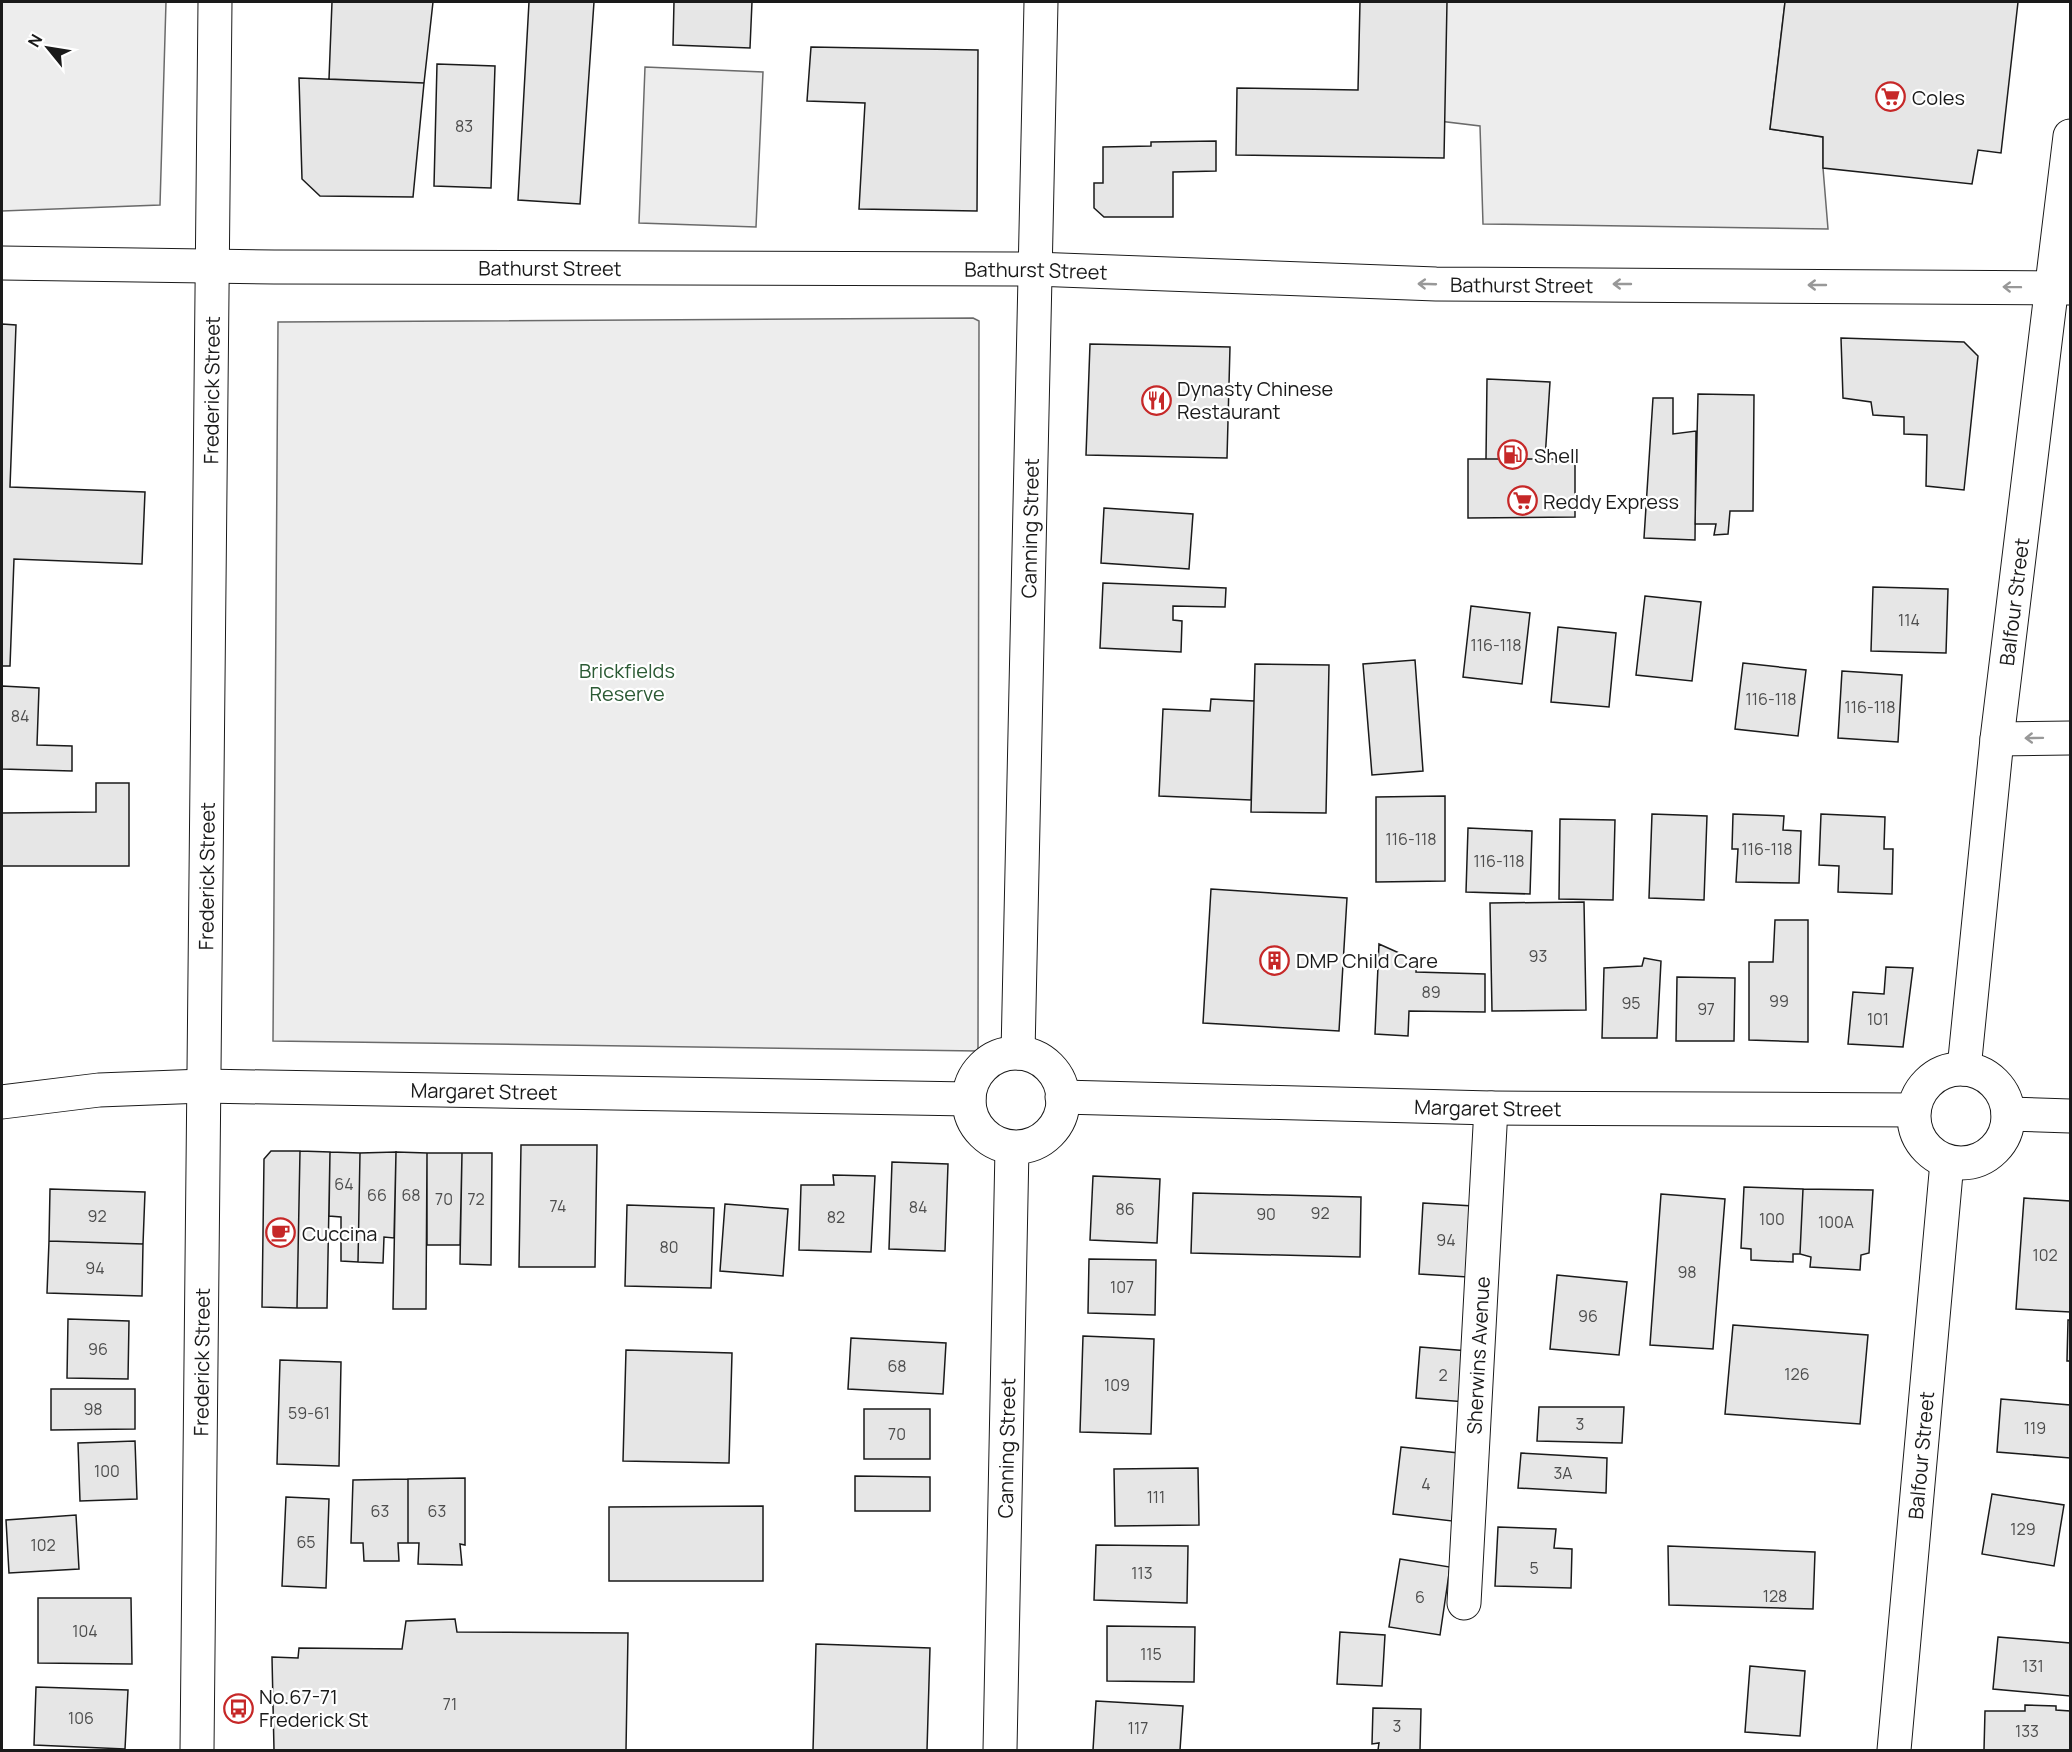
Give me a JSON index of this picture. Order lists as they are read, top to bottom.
{
  "streets": {
    "main road": [
      "Bathurst Street",
      "Frederick Street",
      "Canning Street",
      "Balfour Street",
      "Margaret Street",
      "Sherwins Avenue"
    ]
  },
  "crossings": [
    ["Bathurst Street", "Frederick Street"],
    ["Bathurst Street", "Canning Street"],
    ["Bathurst Street", "Balfour Street"],
    ["Frederick Street", "Margaret Street"],
    ["Canning Street", "Margaret Street"],
    ["Balfour Street", "Margaret Street"],
    ["Margaret Street", "Sherwins Avenue"]
  ],
  "one_way": ["Bathurst Street"],
  "parks": ["Brickfields Reserve"],
  "places": {
    "supermarket": ["Coles", "Reddy Express"],
    "restaurant": ["Dynasty Chinese Restaurant"],
    "fuel station": ["Shell"],
    "building": ["DMP Child Care"],
    "cafe": ["Cuccina"],
    "bus stop": ["No.67-71 Frederick St"]
  },
  "house_numbers": [
    "83",
    "114",
    "116-118",
    "116-118",
    "116-118",
    "84",
    "116-118",
    "116-118",
    "116-118",
    "93",
    "89",
    "99",
    "95",
    "97",
    "101",
    "64",
    "66",
    "68",
    "70",
    "72",
    "74",
    "84",
    "86",
    "92",
    "90",
    "92",
    "82",
    "100",
    "100A",
    "94",
    "80",
    "102",
    "94",
    "98",
    "107",
    "96",
    "96",
    "68",
    "126",
    "2",
    "109",
    "98",
    "59-61",
    "3",
    "119",
    "70",
    "100",
    "3A",
    "4",
    "111",
    "63",
    "63",
    "129",
    "65",
    "102",
    "5",
    "113",
    "128",
    "6",
    "104",
    "115",
    "131",
    "71",
    "106",
    "3",
    "117",
    "133"
  ],
  "north": "top left"
}
